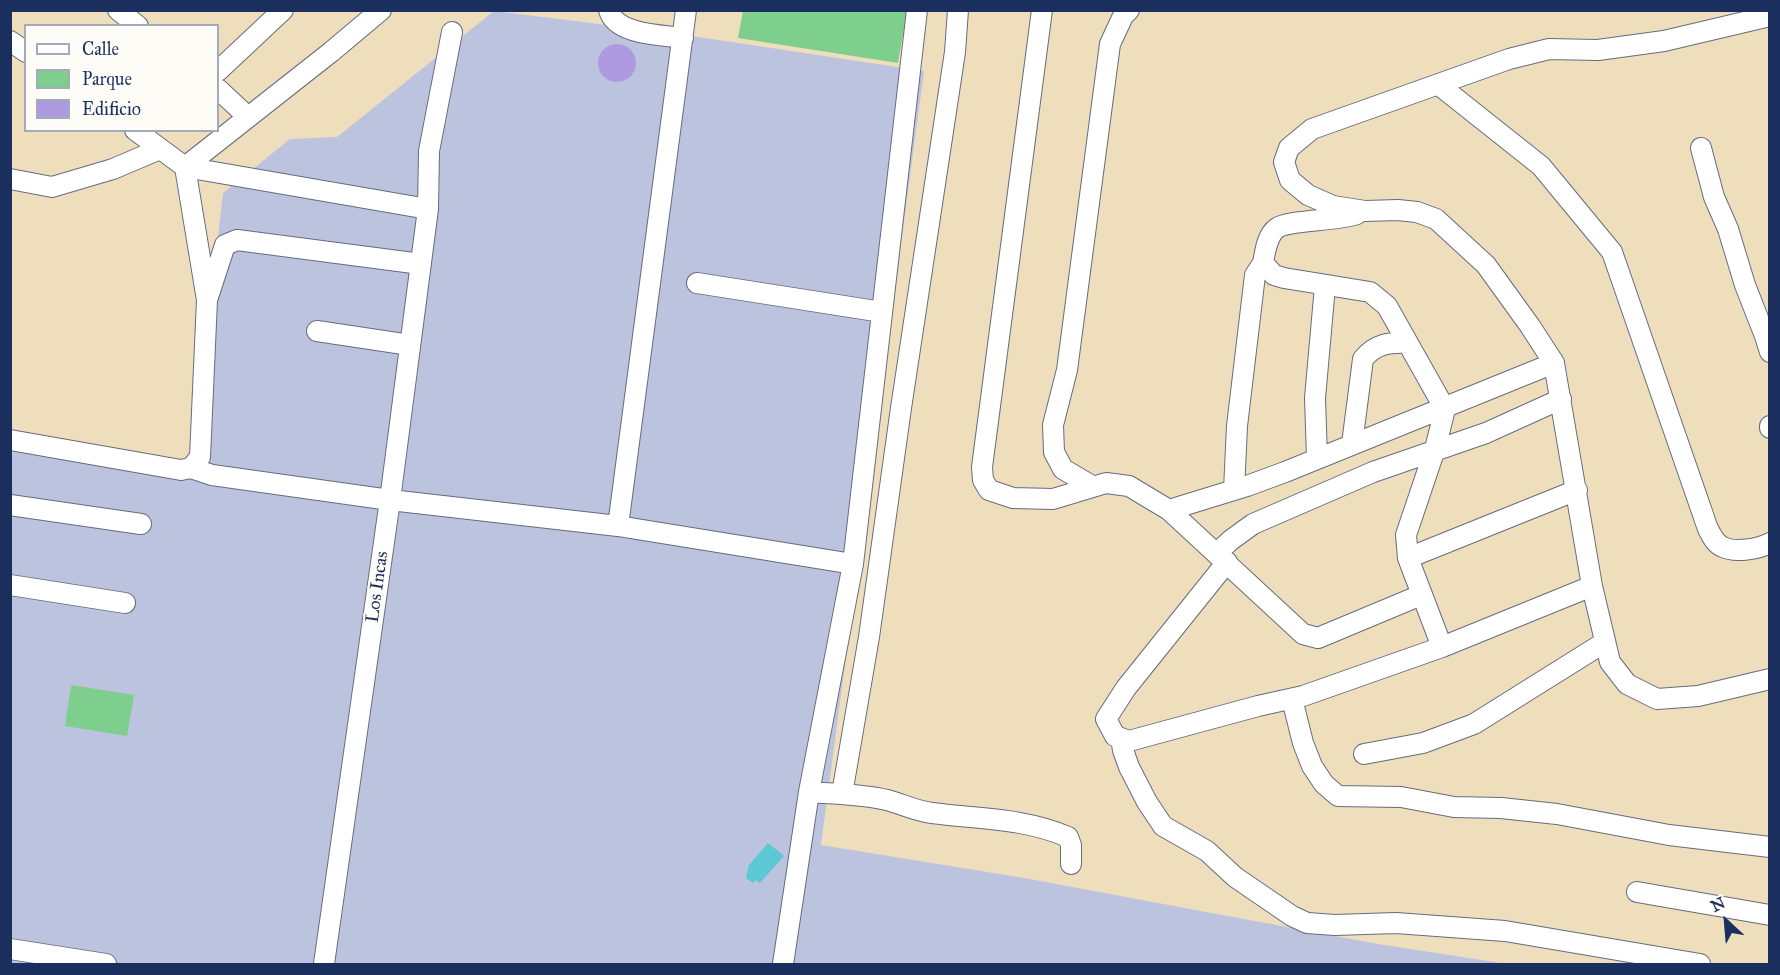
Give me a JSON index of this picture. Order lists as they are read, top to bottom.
{
  "streets": {
    "street": ["Los Incas"]
  },
  "legend": ["Calle", "Parque", "Edificio"],
  "north": "top left"
}
